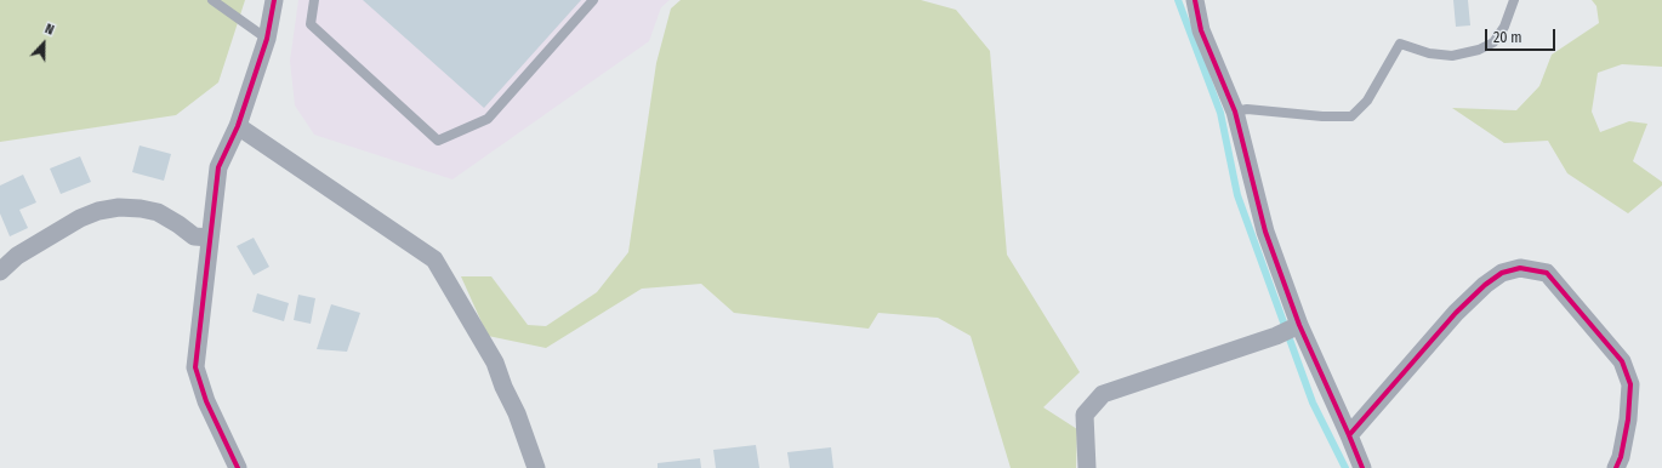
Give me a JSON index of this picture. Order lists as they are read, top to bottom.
{
  "scale_bar": "20 m",
  "north": "top"
}
